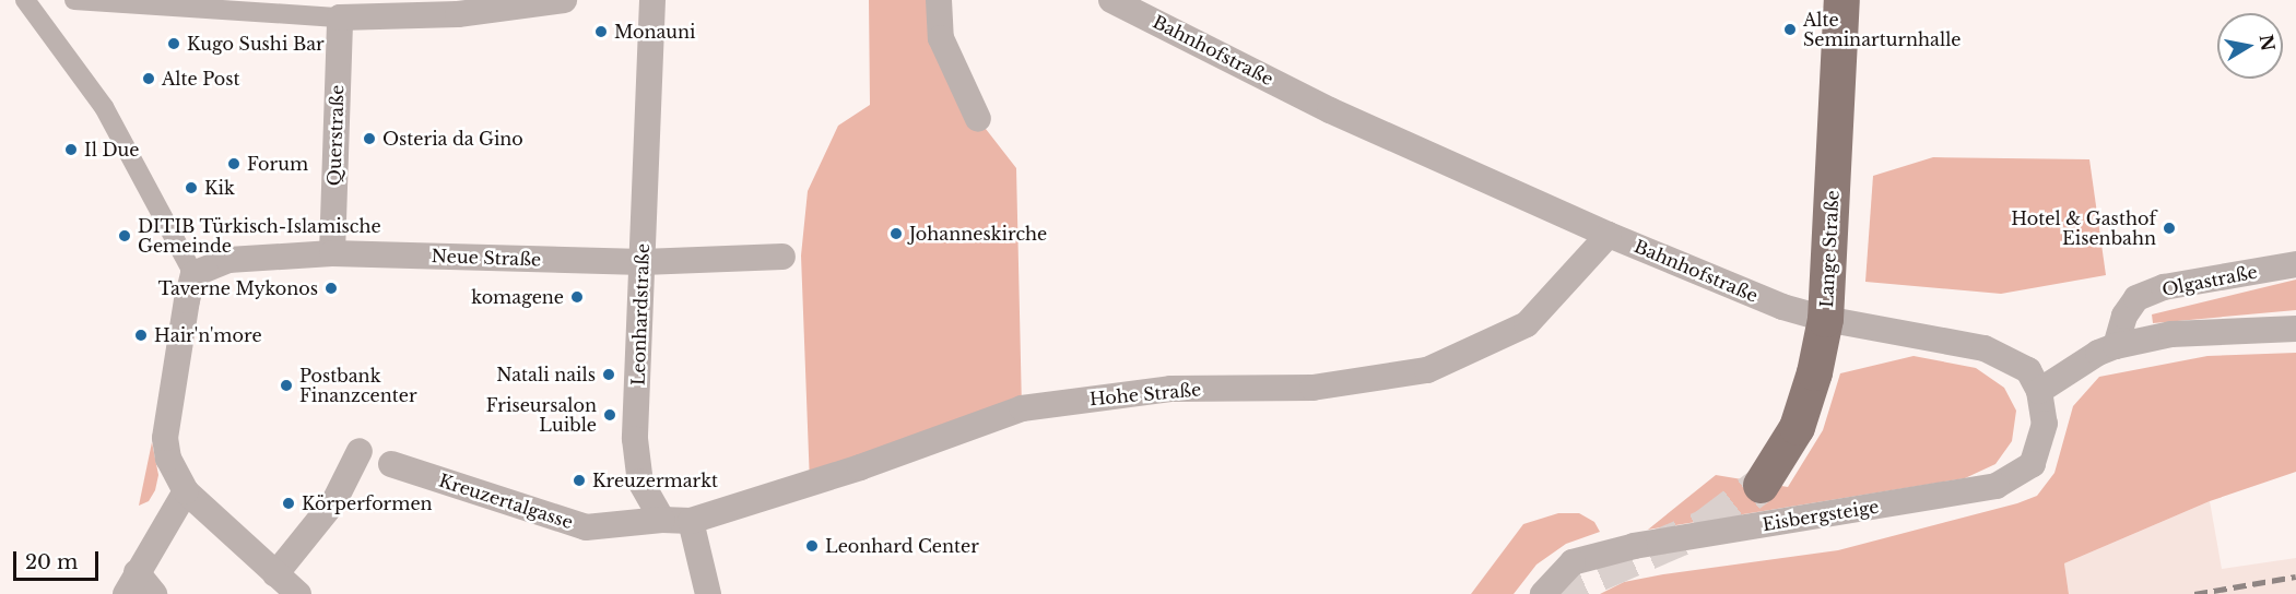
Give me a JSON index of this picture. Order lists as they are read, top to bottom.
{
  "streets": {
    "main road": ["Lange Straße"],
    "street": [
      "Bahnhofstraße",
      "Querstraße",
      "Neue Straße",
      "Olgastraße",
      "Leonhardstraße",
      "Hohe Straße",
      "Kreuzertalgasse",
      "Eisbergsteige"
    ]
  },
  "crossings": [
    ["Bahnhofstraße", "Lange Straße"],
    ["Bahnhofstraße", "Hohe Straße"],
    ["Bahnhofstraße", "Eisbergsteige"],
    ["Querstraße", "Neue Straße"],
    ["Neue Straße", "Leonhardstraße"],
    ["Leonhardstraße", "Kreuzertalgasse"]
  ],
  "places": [
    "Alte Seminarturnhalle",
    "Monauni",
    "Kugo Sushi Bar",
    "Alte Post",
    "Osteria da Gino",
    "Il Due",
    "Forum",
    "Kik",
    "Hotel & Gasthof Eisenbahn",
    "Johanneskirche",
    "DITIB Türkisch-Islamische Gemeinde",
    "Taverne Mykonos",
    "komagene",
    "Hair'n'more",
    "Natali nails",
    "Postbank Finanzcenter",
    "Friseursalon Luible",
    "Kreuzermarkt",
    "Körperformen",
    "Leonhard Center"
  ],
  "scale_bar": "20 m",
  "north": "right"
}
